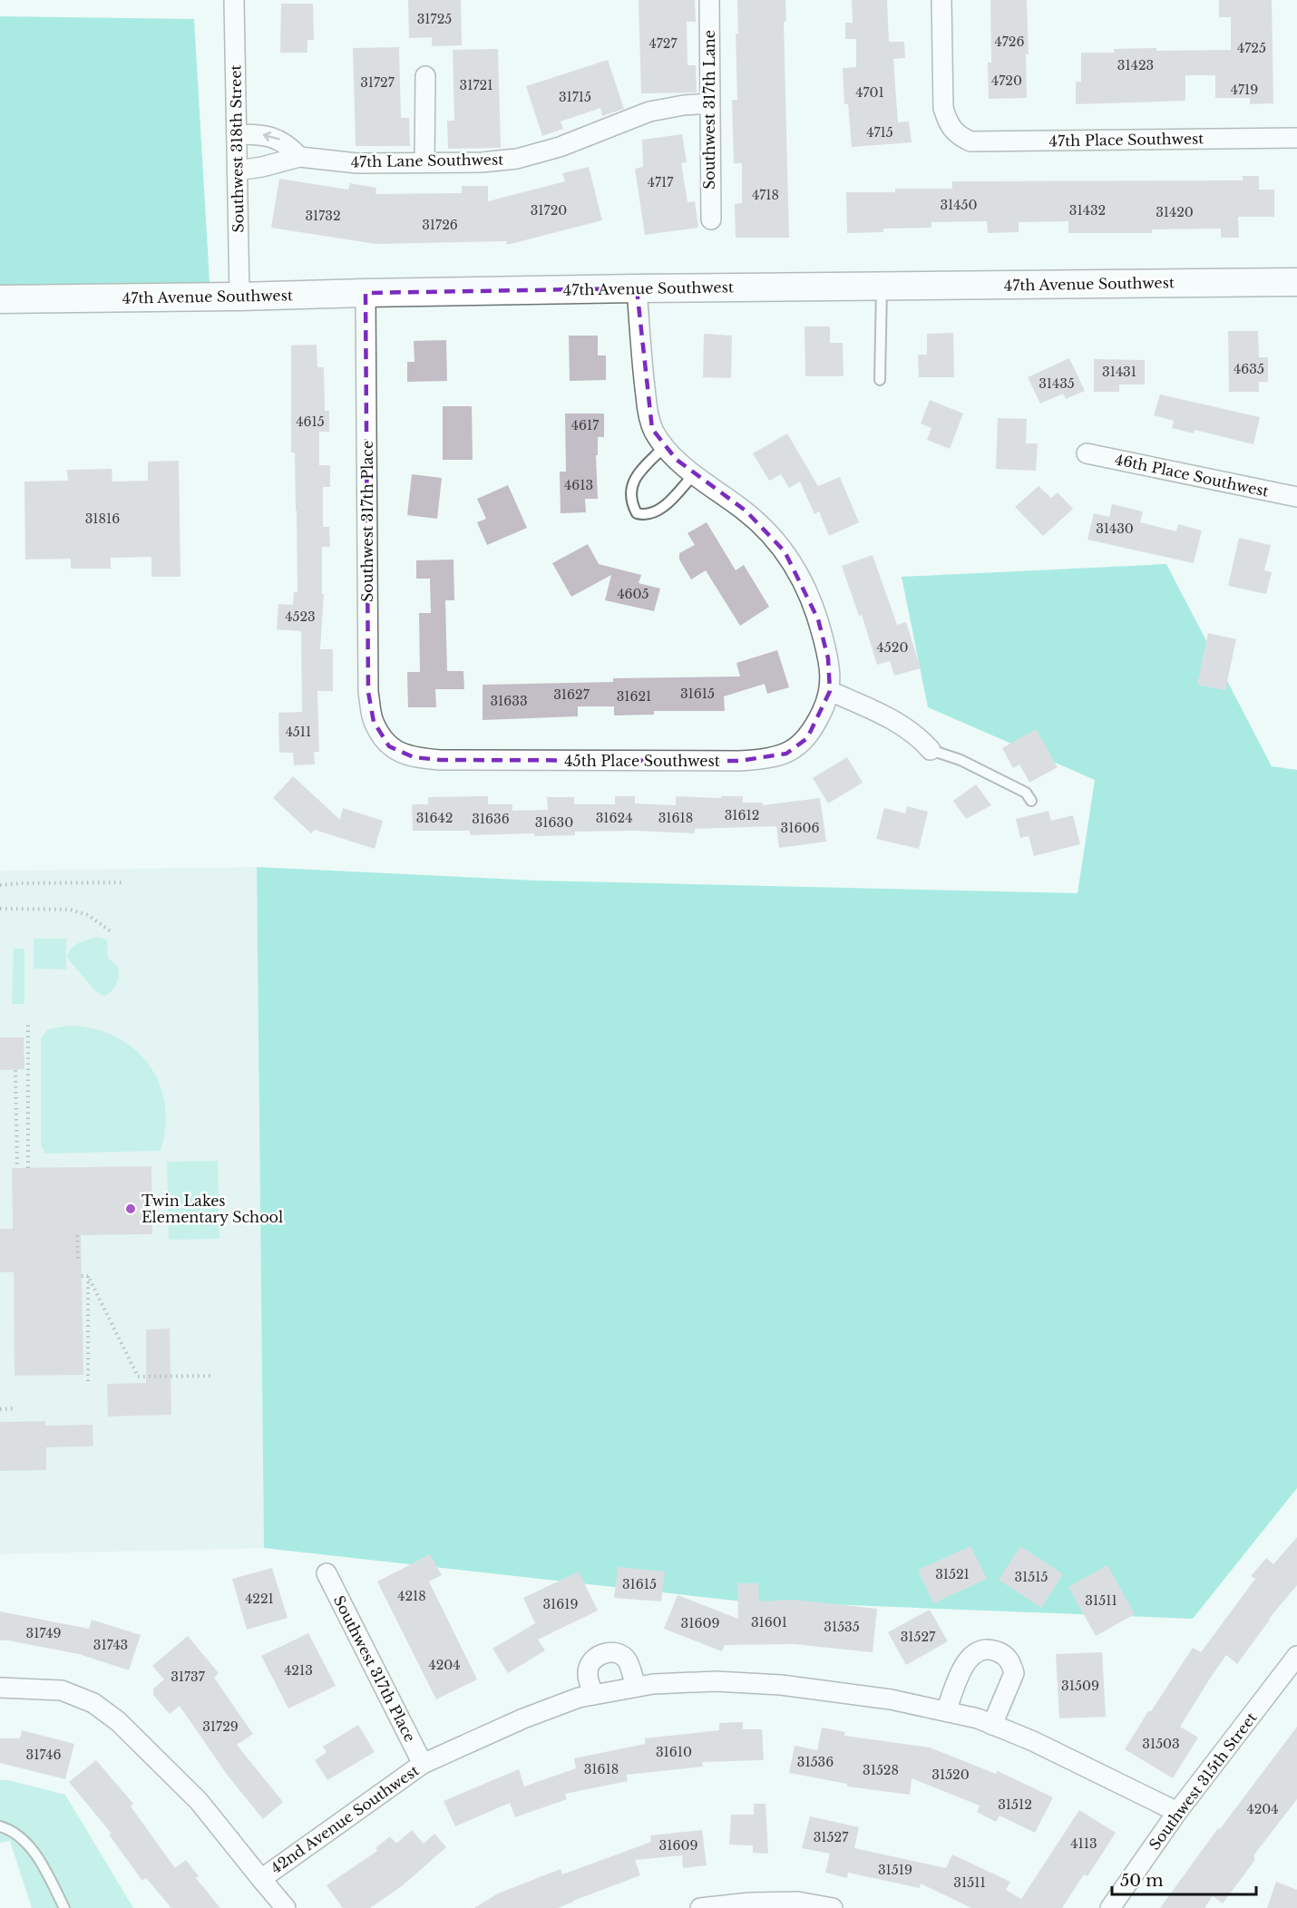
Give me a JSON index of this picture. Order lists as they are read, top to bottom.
{
  "streets": {
    "main road": ["47th Avenue Southwest"],
    "street": [
      "Southwest 317th Lane",
      "47th Place Southwest",
      "Southwest 318th Street",
      "47th Lane Southwest",
      "46th Place Southwest",
      "Southwest 317th Place",
      "45th Place Southwest",
      "Southwest 315th Street",
      "42nd Avenue Southwest"
    ]
  },
  "crossings": [
    ["Southwest 317th Lane", "47th Lane Southwest"],
    ["Southwest 318th Street", "47th Lane Southwest"],
    ["Southwest 318th Street", "47th Avenue Southwest"],
    ["47th Avenue Southwest", "Southwest 317th Place"],
    ["47th Avenue Southwest", "45th Place Southwest"],
    ["Southwest 317th Place", "45th Place Southwest"],
    ["Southwest 317th Place", "42nd Avenue Southwest"],
    ["Southwest 315th Street", "42nd Avenue Southwest"]
  ],
  "places": ["Twin Lakes Elementary School"],
  "house_numbers": [
    "31725",
    "4726",
    "4727",
    "4725",
    "31423",
    "4720",
    "31727",
    "31721",
    "4719",
    "4701",
    "31715",
    "4715",
    "4717",
    "4718",
    "31450",
    "31720",
    "31432",
    "31420",
    "31732",
    "31726",
    "4635",
    "31431",
    "31435",
    "4615",
    "4617",
    "4613",
    "31816",
    "31430",
    "4605",
    "4523",
    "4520",
    "31615",
    "31627",
    "31621",
    "31633",
    "4511",
    "31612",
    "31642",
    "31624",
    "31618",
    "31636",
    "31630",
    "31606",
    "31521",
    "31515",
    "31615",
    "4218",
    "4221",
    "31511",
    "31619",
    "31601",
    "31609",
    "31535",
    "31749",
    "31527",
    "31743",
    "4204",
    "4213",
    "31737",
    "31509",
    "31729",
    "31503",
    "31610",
    "31746",
    "31536",
    "31618",
    "31528",
    "31520",
    "31512",
    "4204",
    "31527",
    "4113",
    "31609",
    "31519",
    "31511"
  ],
  "scale_bar": "50 m"
}
